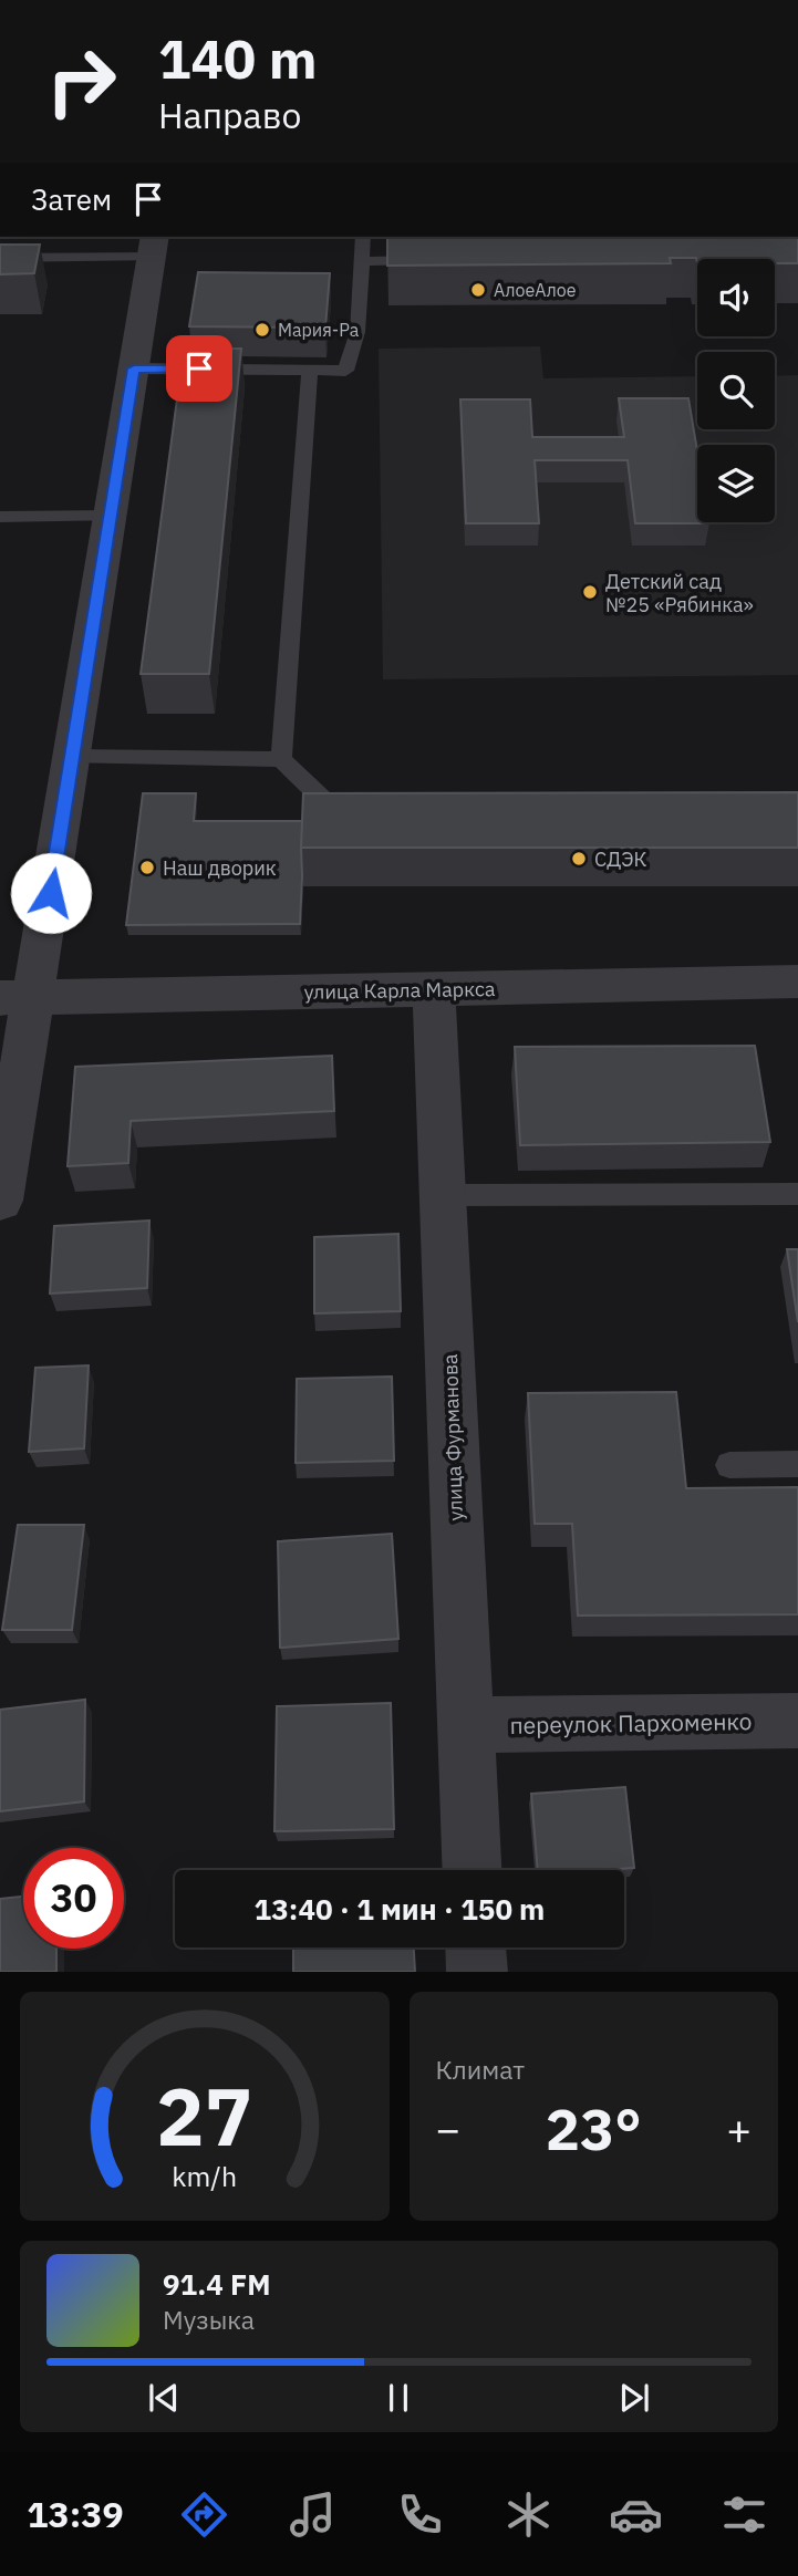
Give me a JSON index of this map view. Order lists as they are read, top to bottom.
{
  "streets": {
    "street": ["улица Карла Маркса", "улица Фурманова", "переулок Пархоменко"]
  },
  "crossings": [
    ["улица Карла Маркса", "улица Фурманова"],
    ["улица Фурманова", "переулок Пархоменко"]
  ],
  "places": [
    "АлоеАлое",
    "Мария-Ра",
    "Детский сад №25 «Рябинка»",
    "СДЭК",
    "Наш дворик"
  ],
  "page": {
    "turn": ["140 m", "Направо"],
    "then": "Затем",
    "limit": "30",
    "trip": "13:40 · 1 мин · 150 m",
    "tile": "Климат",
    "heat": ["−", "23°", "+"],
    "song": ["91.4 FM", "Музыка"],
    "tabs": "13:39",
    "gauge": ["27", "km/h"]
  }
}
